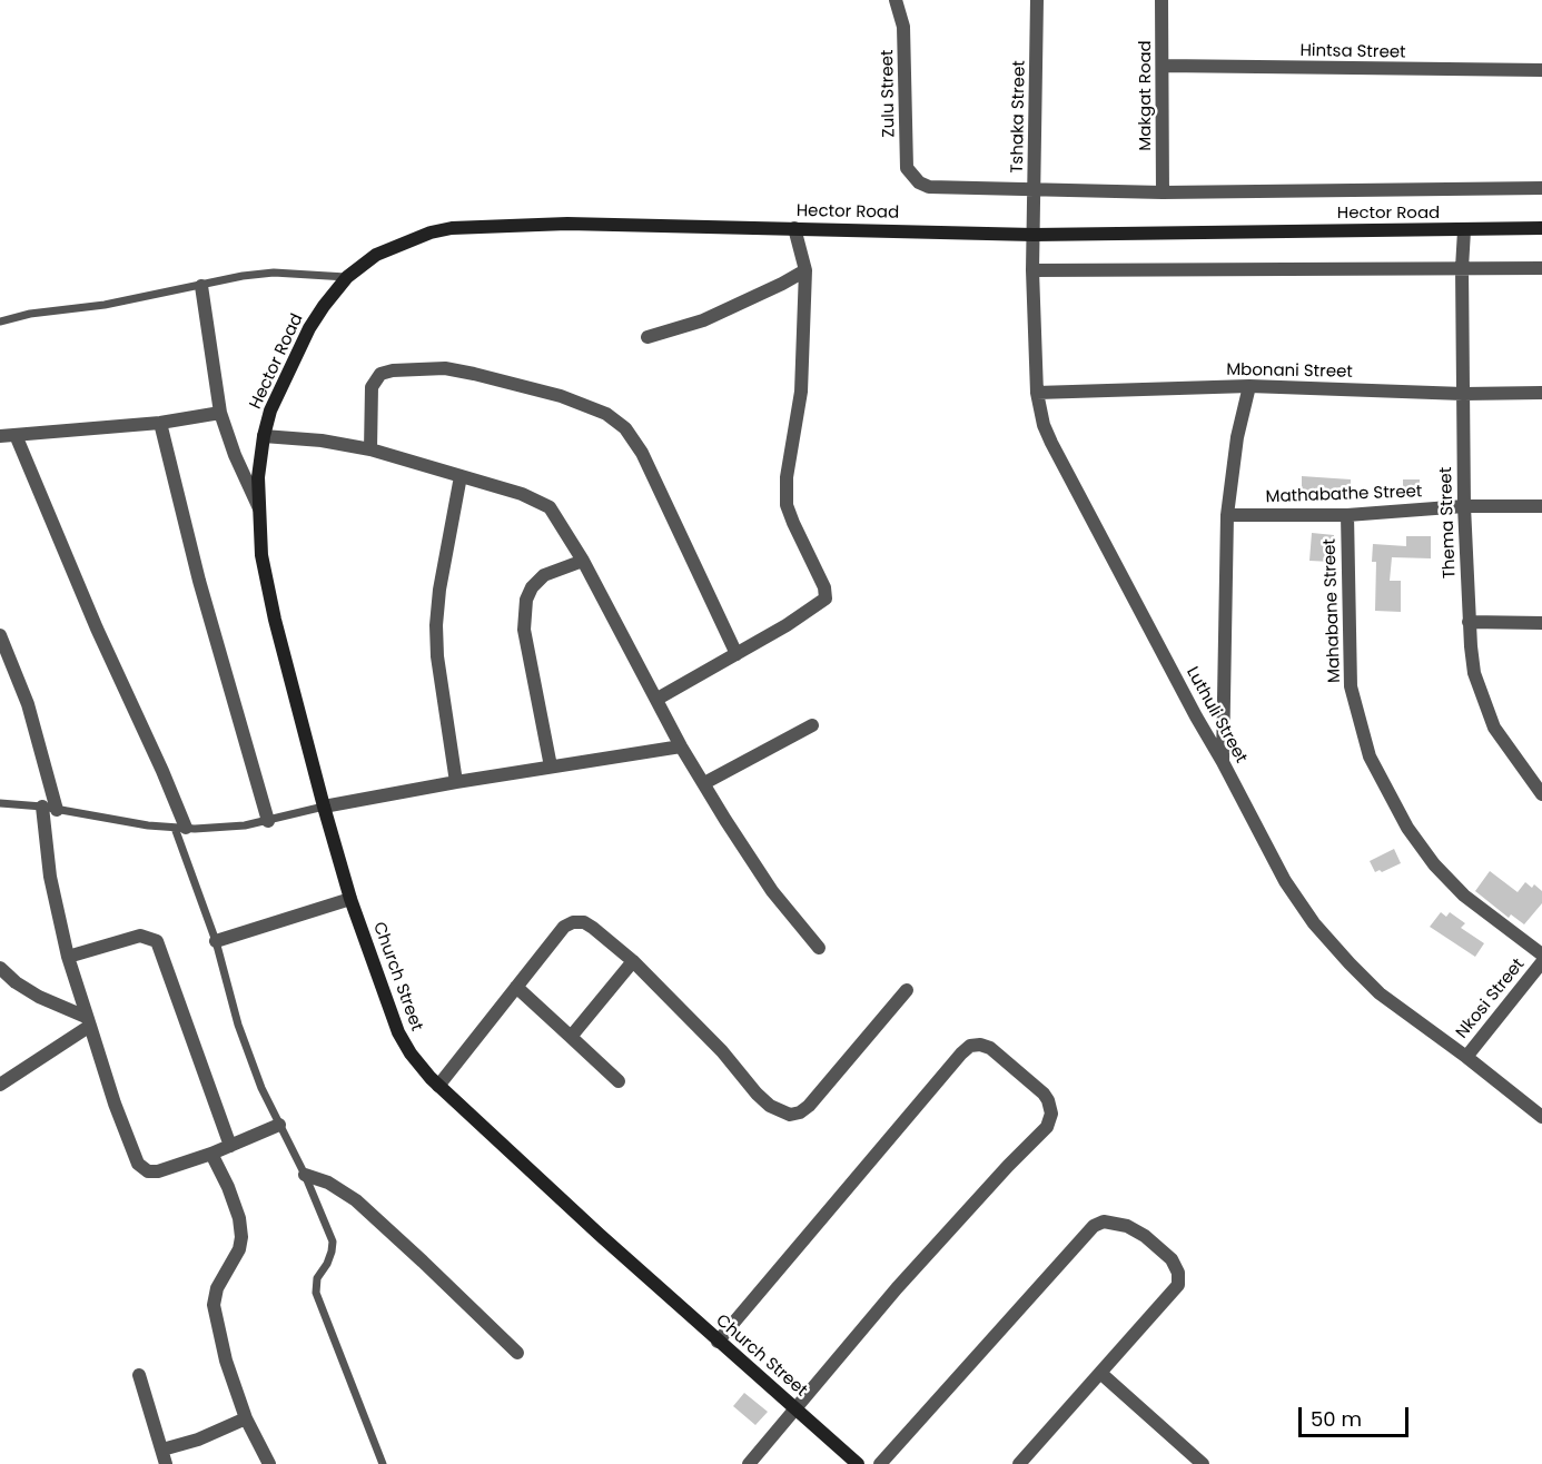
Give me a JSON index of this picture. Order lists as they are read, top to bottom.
{
  "streets": {
    "street": [
      "Hintsa Street",
      "Zulu Street",
      "Makgat Road",
      "Tshaka Street",
      "Hector Road",
      "Mbonani Street",
      "Mathabathe Street",
      "Thema Street",
      "Mahabane Street",
      "Luthuli Street",
      "Church Street",
      "Nkosi Street"
    ]
  },
  "crossings": [
    ["Hintsa Street", "Makgat Road"],
    ["Zulu Street", "Hector Road"],
    ["Makgat Road", "Hector Road"],
    ["Tshaka Street", "Hector Road"],
    ["Tshaka Street", "Luthuli Street"],
    ["Hector Road", "Thema Street"],
    ["Hector Road", "Luthuli Street"],
    ["Hector Road", "Church Street"],
    ["Mbonani Street", "Thema Street"],
    ["Mbonani Street", "Luthuli Street"],
    ["Mathabathe Street", "Thema Street"],
    ["Mathabathe Street", "Mahabane Street"],
    ["Luthuli Street", "Nkosi Street"]
  ],
  "scale_bar": "50 m"
}
